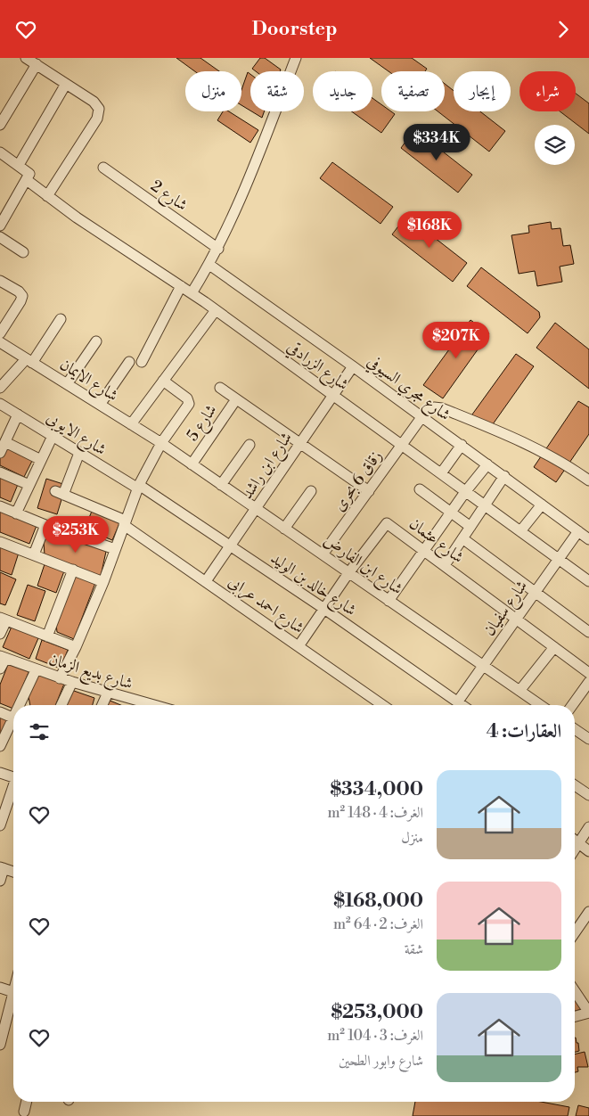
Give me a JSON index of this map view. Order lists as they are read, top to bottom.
{
  "streets": {
    "street": [
      "شارع 2",
      "شارع الزرادقي",
      "شارع الايمان",
      "شارع مجري السيوفي",
      "شارع 5",
      "شارع الايوبى",
      "شارع ابن راشد",
      "زقاق 6 بحرى",
      "شارع عثمان",
      "شارع ابن الفارض",
      "شارع خالد بن الوليد",
      "شارع احمد عرابى",
      "شارع سفيان",
      "شارع بديع الزمان"
    ]
  },
  "crossings": [
    ["شارع الزرادقي", "شارع ابن راشد"],
    ["شارع الزرادقي", "زقاق 6 بحرى"],
    ["شارع الزرادقي", "شارع سفيان"],
    ["شارع الايمان", "شارع ابن الفارض"],
    ["شارع مجري السيوفي", "شارع ابن راشد"],
    ["شارع مجري السيوفي", "زقاق 6 بحرى"],
    ["شارع مجري السيوفي", "شارع سفيان"],
    ["شارع 5", "شارع ابن الفارض"],
    ["شارع الايوبى", "شارع خالد بن الوليد"],
    ["شارع الايوبى", "شارع احمد عرابى"],
    ["شارع ابن راشد", "شارع ابن الفارض"],
    ["شارع ابن راشد", "شارع خالد بن الوليد"],
    ["شارع ابن راشد", "شارع احمد عرابى"],
    ["زقاق 6 بحرى", "شارع ابن الفارض"],
    ["شارع عثمان", "شارع ابن الفارض"],
    ["شارع عثمان", "شارع خالد بن الوليد"],
    ["شارع عثمان", "شارع احمد عرابى"],
    ["شارع عثمان", "شارع سفيان"],
    ["شارع ابن الفارض", "شارع سفيان"],
    ["شارع خالد بن الوليد", "شارع سفيان"]
  ],
  "page": {
    "header": "Doorstep",
    "chip": [
      "شراء",
      "إيجار",
      "تصفية",
      "جديد",
      "شقة",
      "منزل"
    ],
    "price": [
      "$334K",
      "$168K",
      "$207K",
      "$253K"
    ],
    "heading": "العقارات: 4",
    "list": [
      {
        "name": "$334,000",
        "note": "الغرف: 4 · 148 m² · منزل"
      },
      {
        "name": "$168,000",
        "note": "الغرف: 2 · 64 m² · شقة"
      },
      {
        "name": "$253,000",
        "note": "الغرف: 3 · 104 m² · شارع وابور الطحين"
      }
    ]
  }
}
